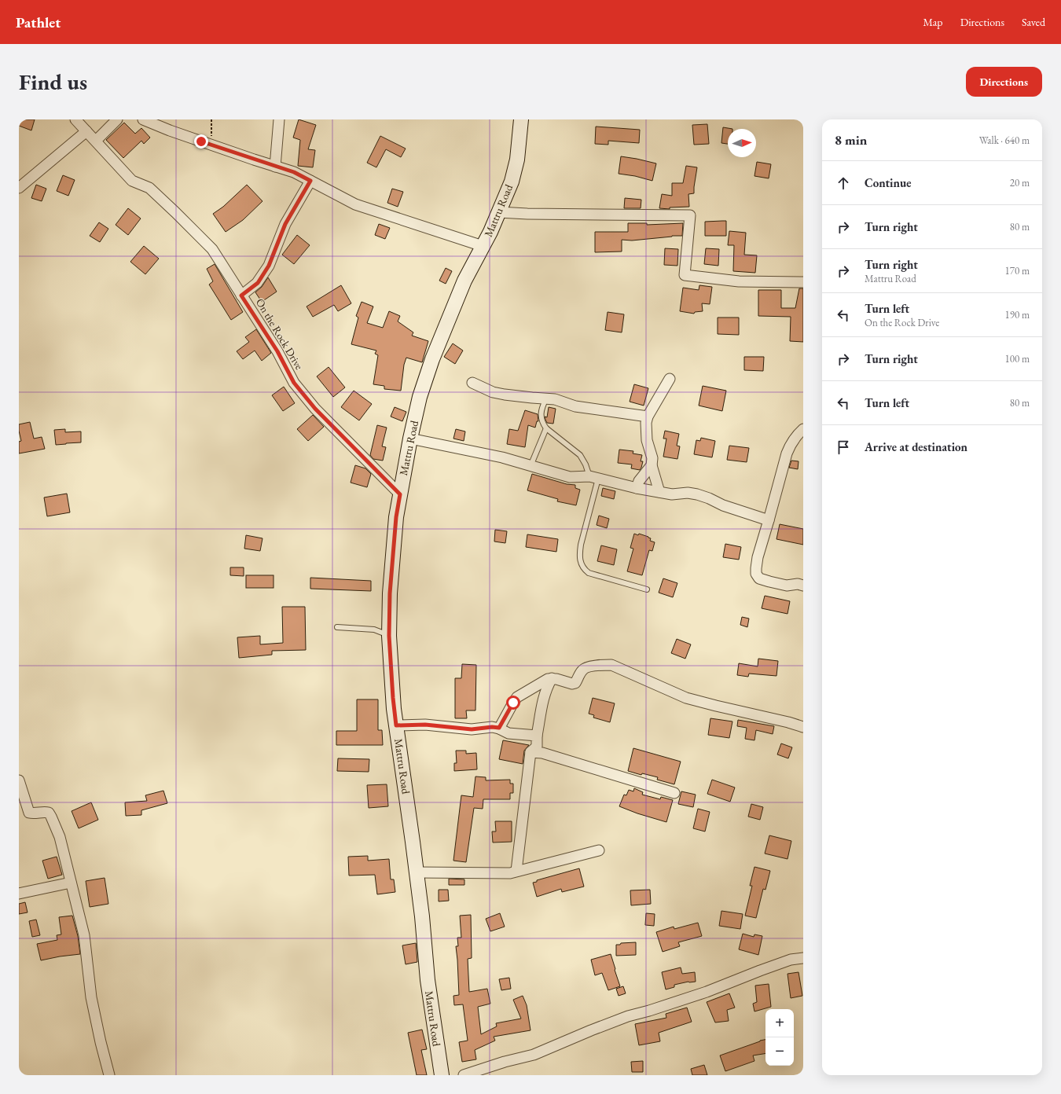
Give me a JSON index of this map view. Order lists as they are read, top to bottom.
{
  "streets": {
    "main road": ["Mattru Road"],
    "street": ["On the Rock Drive"]
  },
  "crossings": [
    ["Mattru Road", "On the Rock Drive"]
  ],
  "north": "right",
  "page": {
    "header": "Pathlet",
    "nav": ["Map", "Directions", "Saved"],
    "buttons": "Directions",
    "title": "Find us",
    "heading": ["8 min", "Walk · 640 m"],
    "list": [
      ["Continue", "20 m"],
      ["Turn right", "80 m"],
      ["Turn right", "Mattru Road", "170 m"],
      ["Turn left", "On the Rock Drive", "190 m"],
      ["Turn right", "100 m"],
      ["Turn left", "80 m"],
      "Arrive at destination"
    ],
    "map_buttons": ["+", "−"]
  }
}
